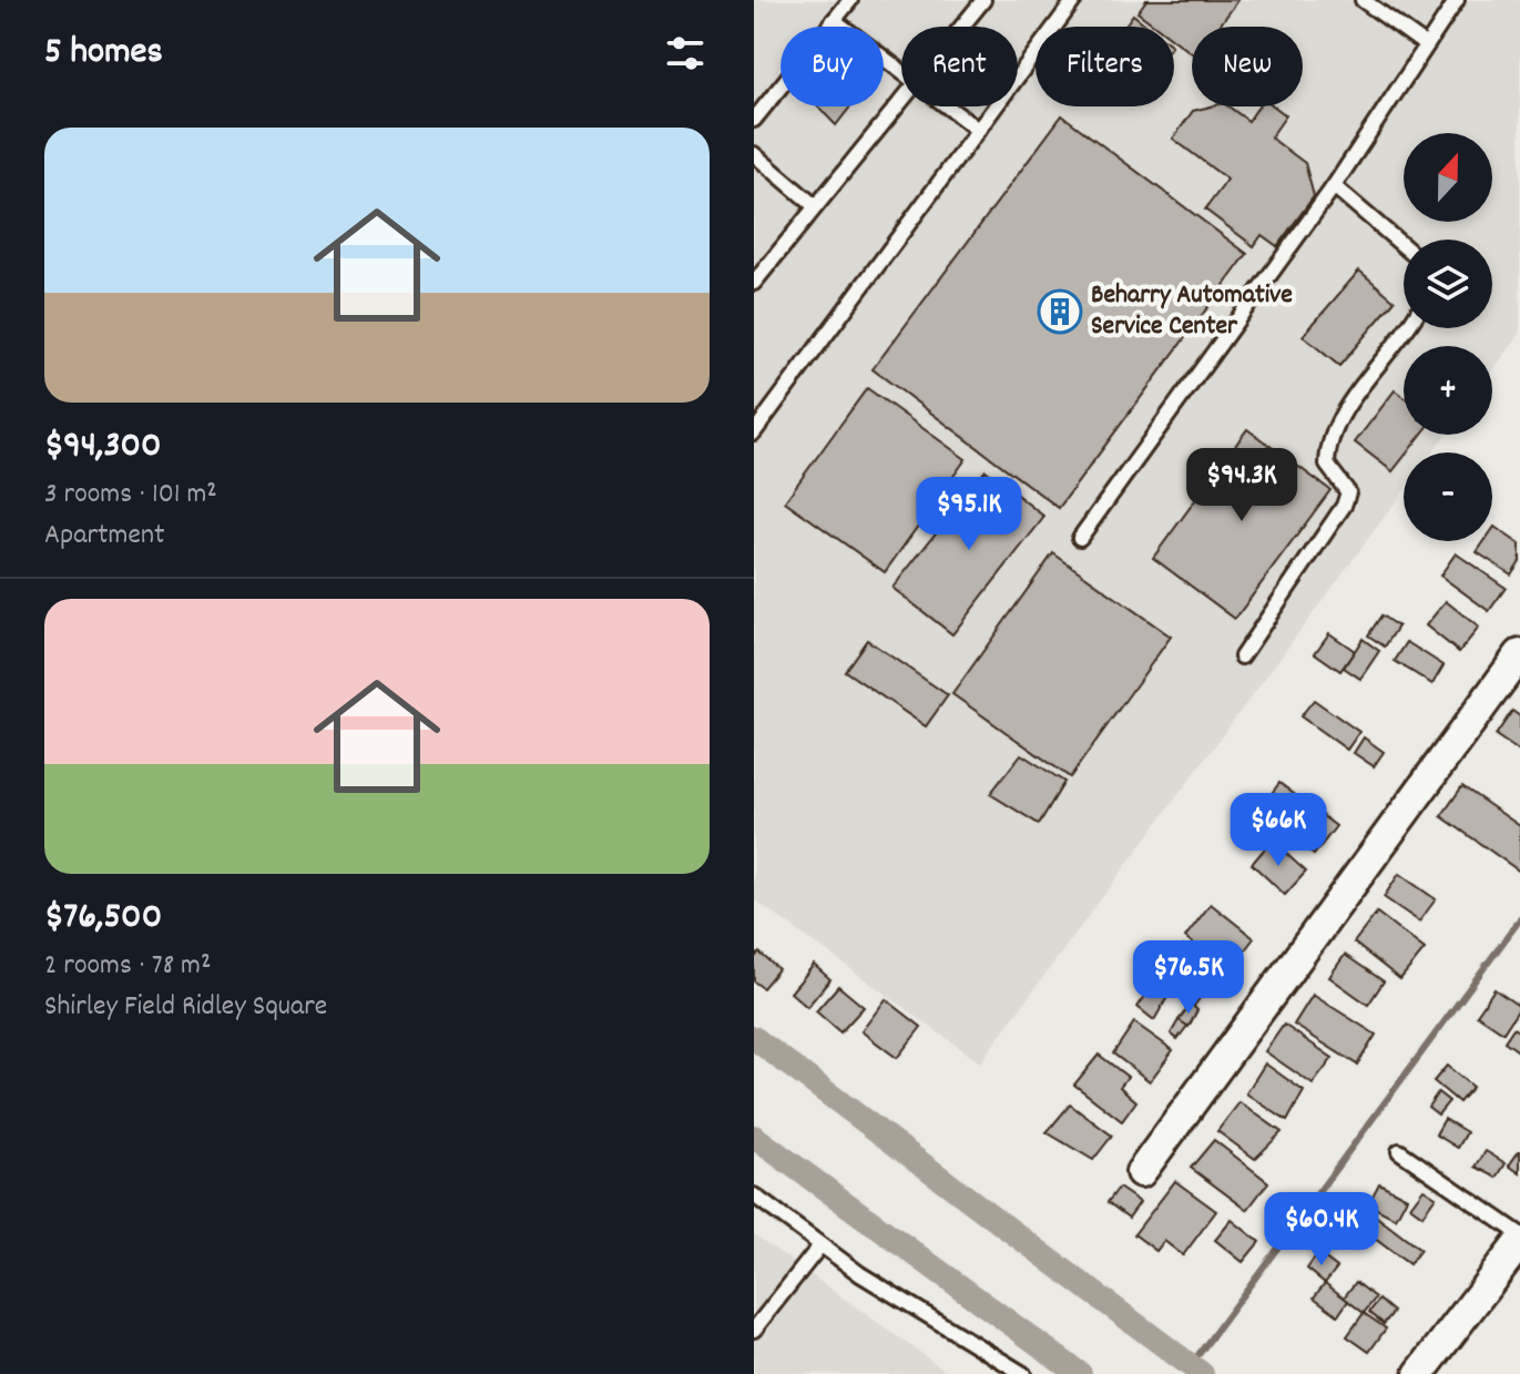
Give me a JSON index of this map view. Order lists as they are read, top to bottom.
{
  "places": {
    "building": ["Beharry Automative Service Center"]
  },
  "north": "top",
  "page": {
    "heading": "5 homes",
    "chip": [
      "Buy",
      "Rent",
      "Filters",
      "New"
    ],
    "list": [
      {
        "name": "$94,300",
        "note": "3 rooms · 101 m² · Apartment"
      },
      {
        "name": "$76,500",
        "note": "2 rooms · 78 m² · Shirley Field Ridley Square"
      }
    ],
    "map_buttons": ["+", "−"],
    "price": [
      "$94.3K",
      "$95.1K",
      "$66K",
      "$76.5K",
      "$60.4K"
    ]
  }
}
